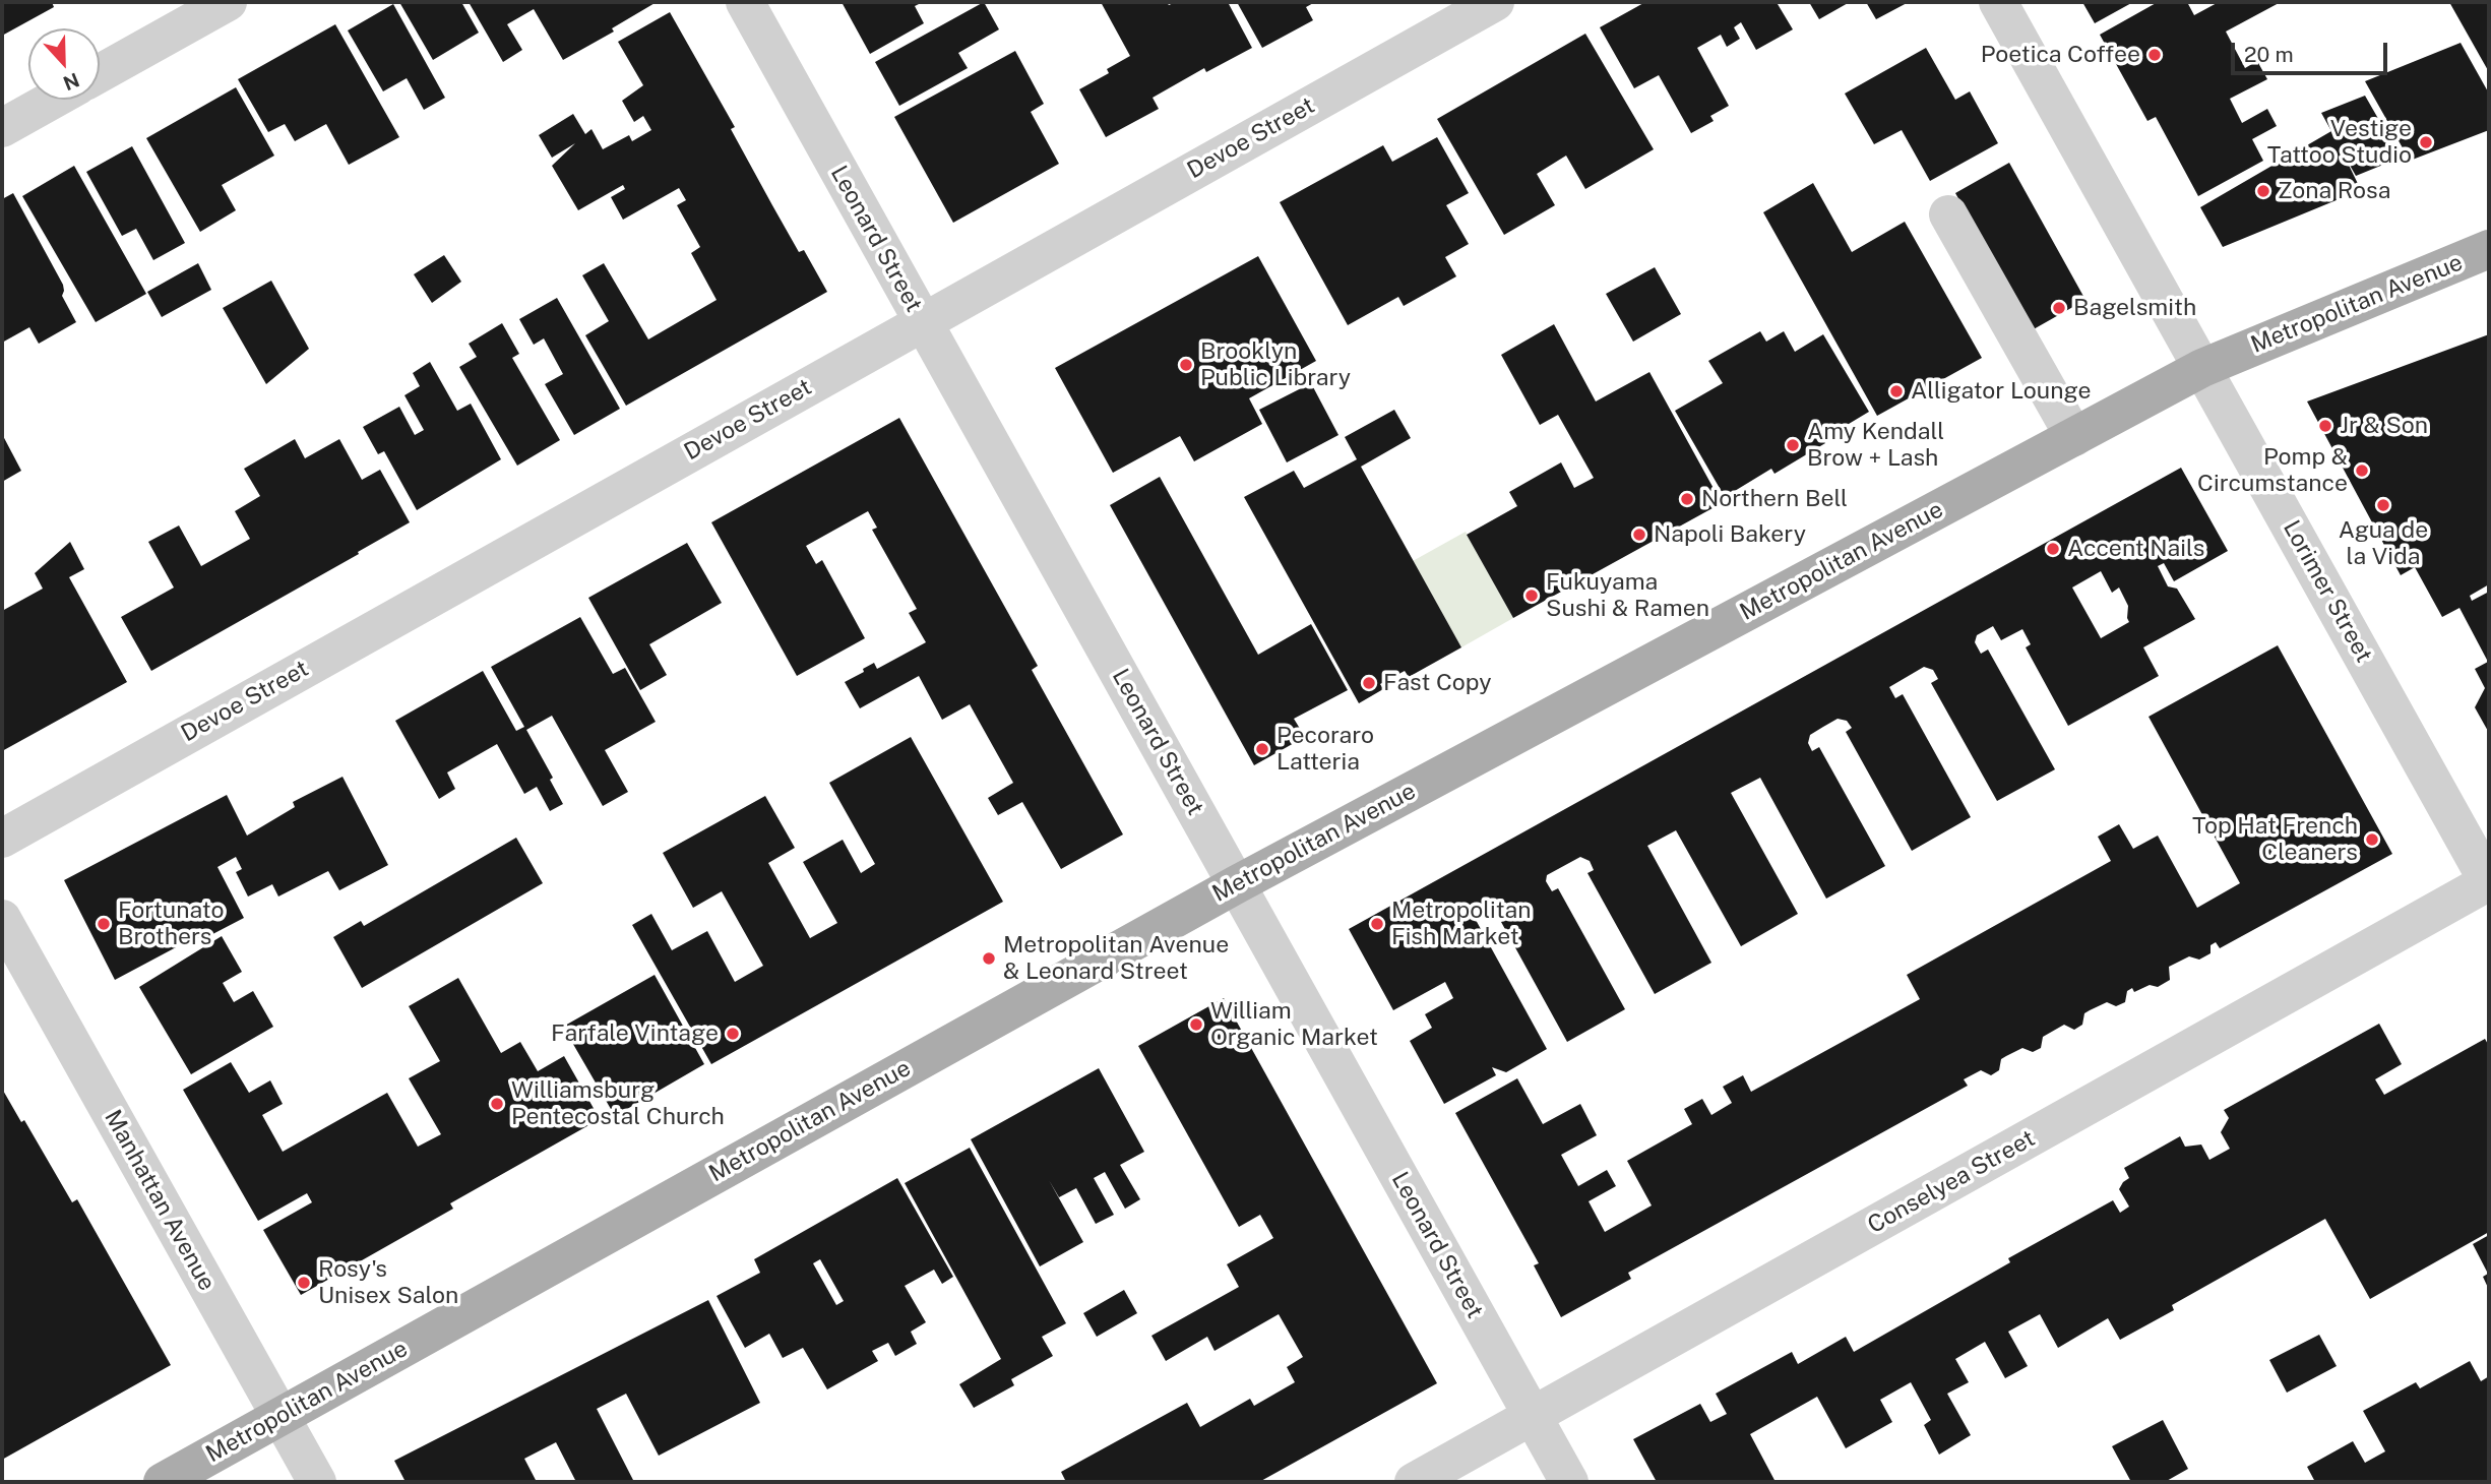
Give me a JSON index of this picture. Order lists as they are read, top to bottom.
{
  "streets": {
    "main road": ["Metropolitan Avenue"],
    "street": [
      "Devoe Street",
      "Leonard Street",
      "Lorimer Street",
      "Conselyea Street",
      "Manhattan Avenue"
    ]
  },
  "crossings": [
    ["Devoe Street", "Leonard Street"],
    ["Leonard Street", "Metropolitan Avenue"],
    ["Leonard Street", "Conselyea Street"],
    ["Metropolitan Avenue", "Lorimer Street"],
    ["Metropolitan Avenue", "Manhattan Avenue"],
    ["Lorimer Street", "Conselyea Street"]
  ],
  "places": [
    "Poetica Coffee",
    "Vestige Tattoo Studio",
    "Zona Rosa",
    "Bagelsmith",
    "Brooklyn Public Library",
    "Alligator Lounge",
    "Jr & Son",
    "Amy Kendall Brow + Lash",
    "Pomp & Circumstance",
    "Northern Bell",
    "Agua de la Vida",
    "Napoli Bakery",
    "Accent Nails",
    "Fukuyama Sushi & Ramen",
    "Fast Copy",
    "Pecoraro Latteria",
    "Top Hat French Cleaners",
    "Fortunato Brothers",
    "Metropolitan Fish Market",
    "Metropolitan Avenue & Leonard Street",
    "William Organic Market",
    "Farfale Vintage",
    "Williamsburg Pentecostal Church",
    "Rosy's Unisex Salon"
  ],
  "scale_bar": "20 m",
  "north": "bottom"
}
